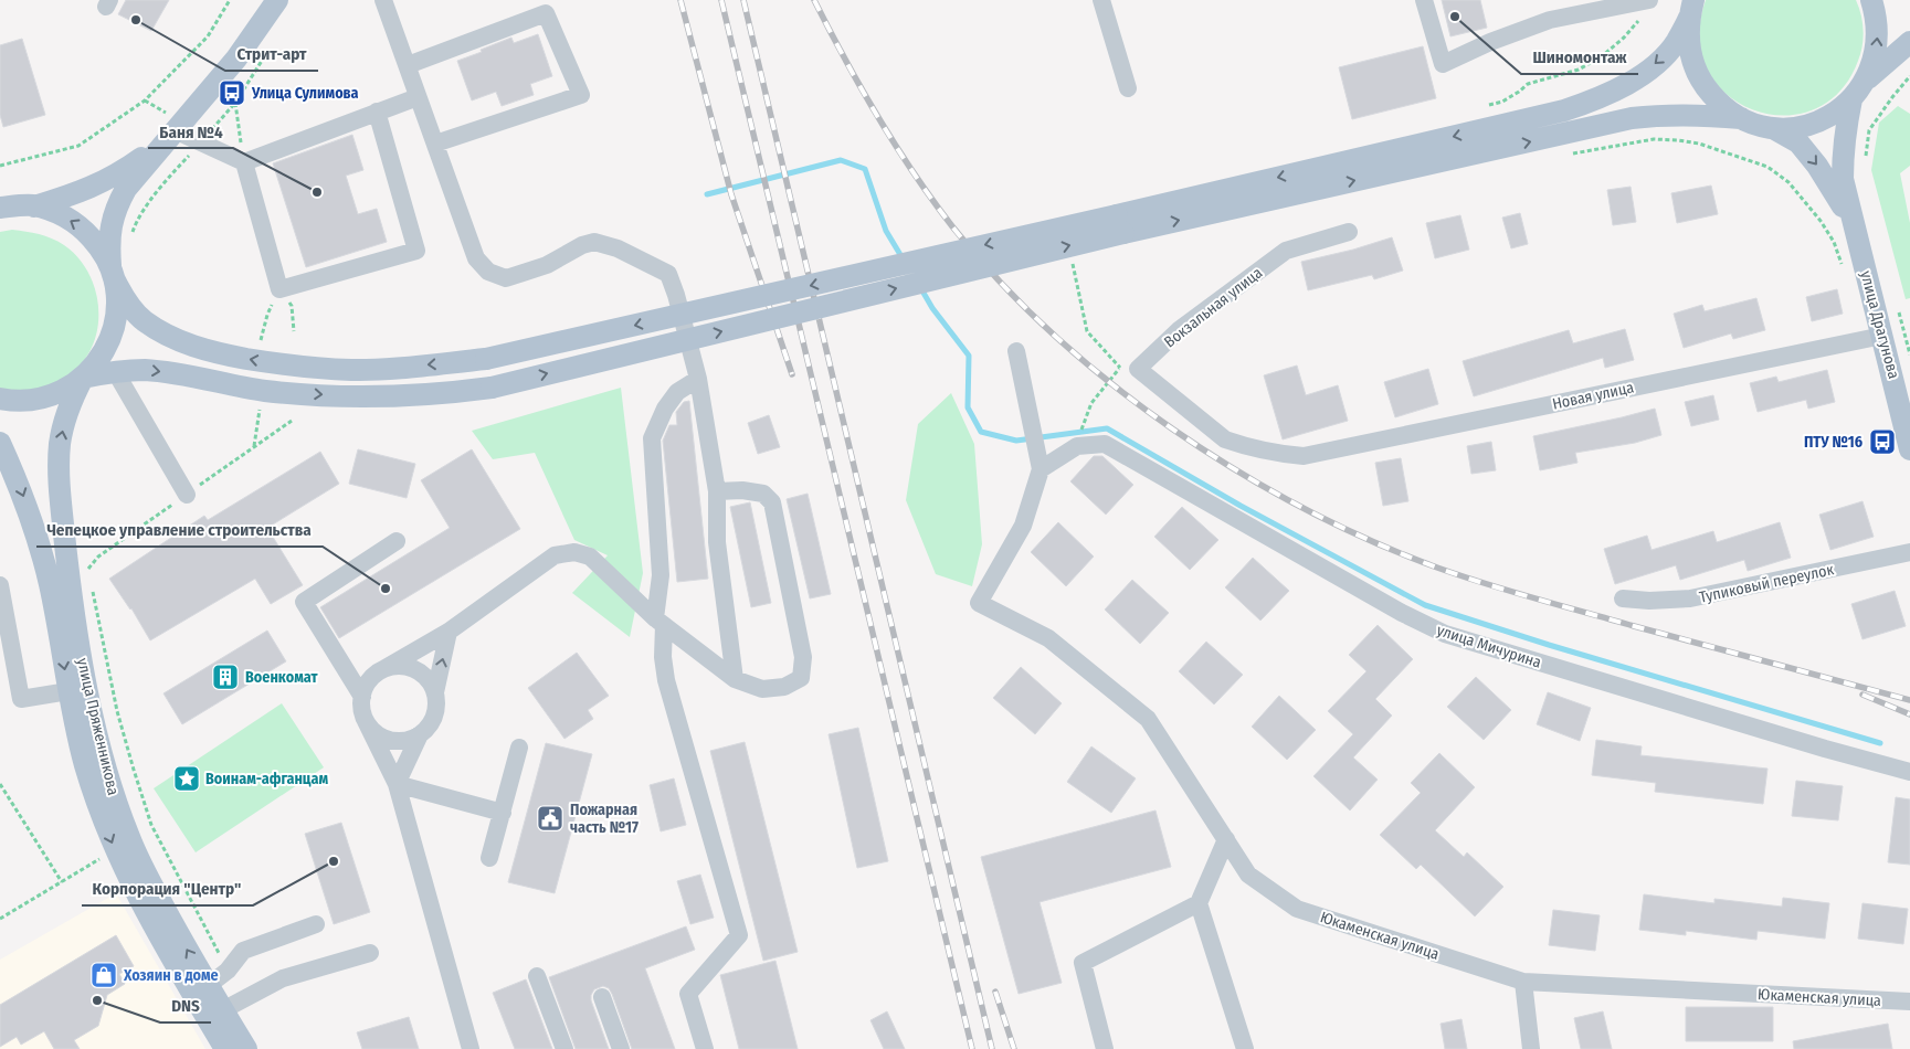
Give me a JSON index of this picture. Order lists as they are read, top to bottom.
{
  "streets": {
    "main road": ["улица Драгунова", "улица Пряженникова"],
    "street": [
      "Вокзальная улица",
      "Новая улица",
      "Тупиковый переулок",
      "улица Мичурина",
      "Юкаменская улица"
    ]
  },
  "crossings": [
    ["Вокзальная улица", "Новая улица"],
    ["улица Драгунова", "Новая улица"],
    ["улица Мичурина", "Юкаменская улица"]
  ],
  "places": {
    "other": [
      "Шиномонтаж",
      "Стрит-арт",
      "Баня №4",
      "Чепецкое управление строительства",
      "Корпорация \"Центр\"",
      "DNS"
    ],
    "bus stop": ["Улица Сулимова", "ПТУ №16"],
    "building": ["Военкомат"],
    "place": ["Воинам-афганцам"],
    "public building": ["Пожарная часть №17"],
    "shop": ["Хозяин в доме"]
  }
}
